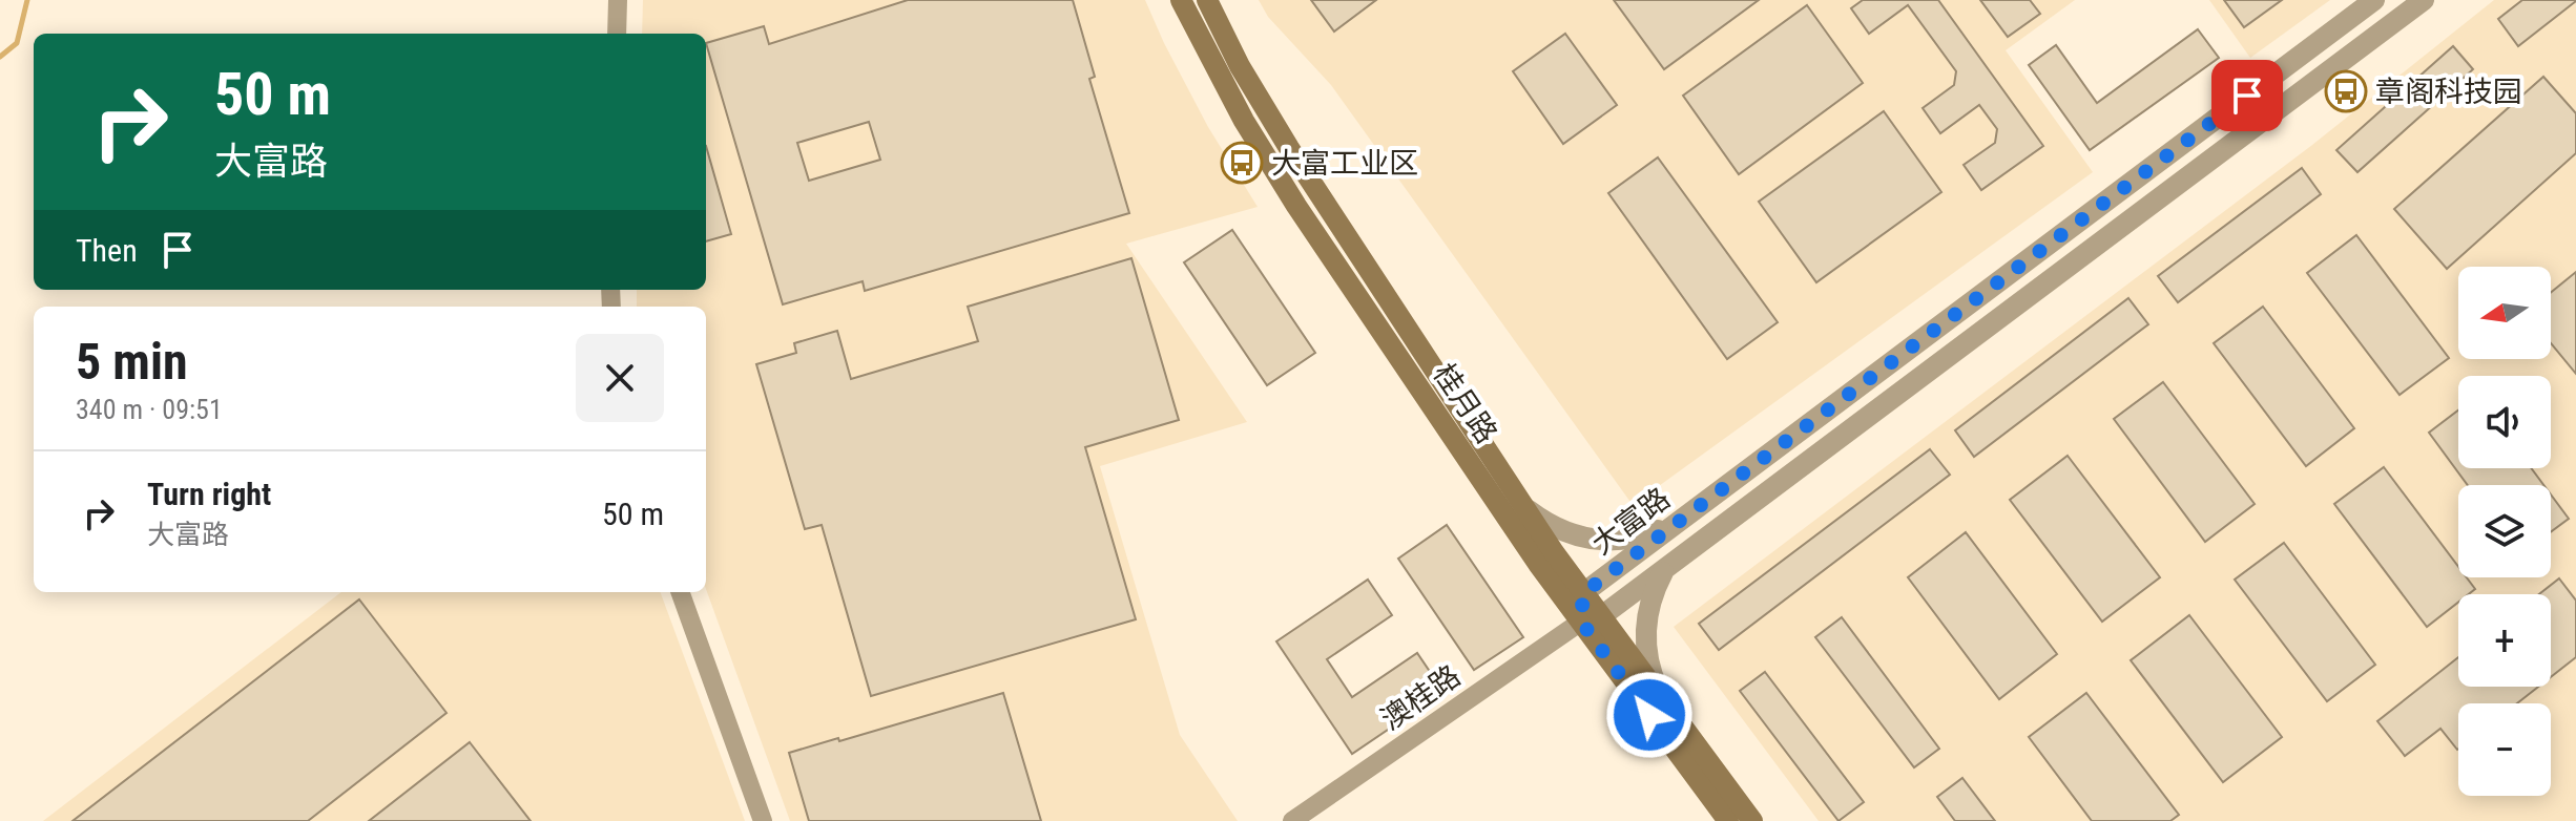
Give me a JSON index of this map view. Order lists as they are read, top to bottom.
{
  "streets": {
    "main road": ["桂月路"],
    "street": ["大富路", "澳桂路"]
  },
  "crossings": [
    ["桂月路", "大富路"],
    ["桂月路", "澳桂路"],
    ["大富路", "澳桂路"]
  ],
  "places": {
    "bus stop": ["章阁科技园", "大富工业区"]
  },
  "north": "left",
  "page": {
    "turn": ["50 m", "大富路"],
    "then": "Then",
    "map_buttons": ["+", "−"],
    "heading": ["5 min", "340 m · 09:51"],
    "list": [
      {
        "name": "Turn right",
        "note": "大富路",
        "value": "50 m"
      }
    ]
  }
}
